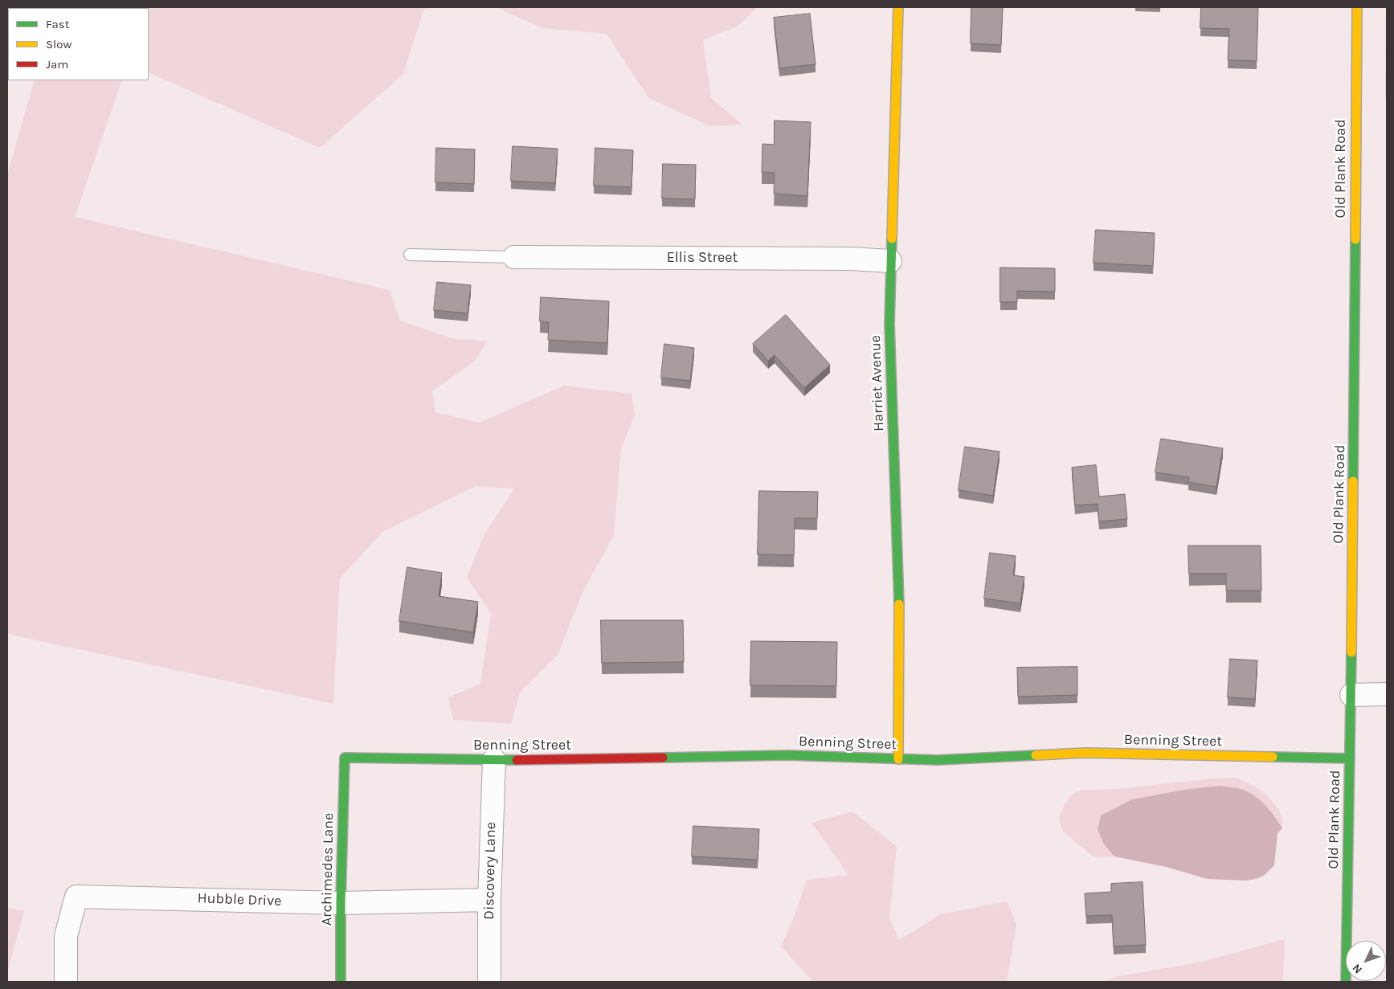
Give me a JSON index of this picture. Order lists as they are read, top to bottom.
{
  "streets": {
    "street": [
      "Old Plank Road",
      "Ellis Street",
      "Harriet Avenue",
      "Benning Street",
      "Archimedes Lane",
      "Discovery Lane",
      "Hubble Drive"
    ]
  },
  "crossings": [
    ["Old Plank Road", "Benning Street"],
    ["Ellis Street", "Harriet Avenue"],
    ["Harriet Avenue", "Benning Street"],
    ["Benning Street", "Archimedes Lane"],
    ["Benning Street", "Discovery Lane"],
    ["Archimedes Lane", "Hubble Drive"],
    ["Discovery Lane", "Hubble Drive"]
  ],
  "legend": ["Fast", "Slow", "Jam"],
  "north": "bottom left"
}
